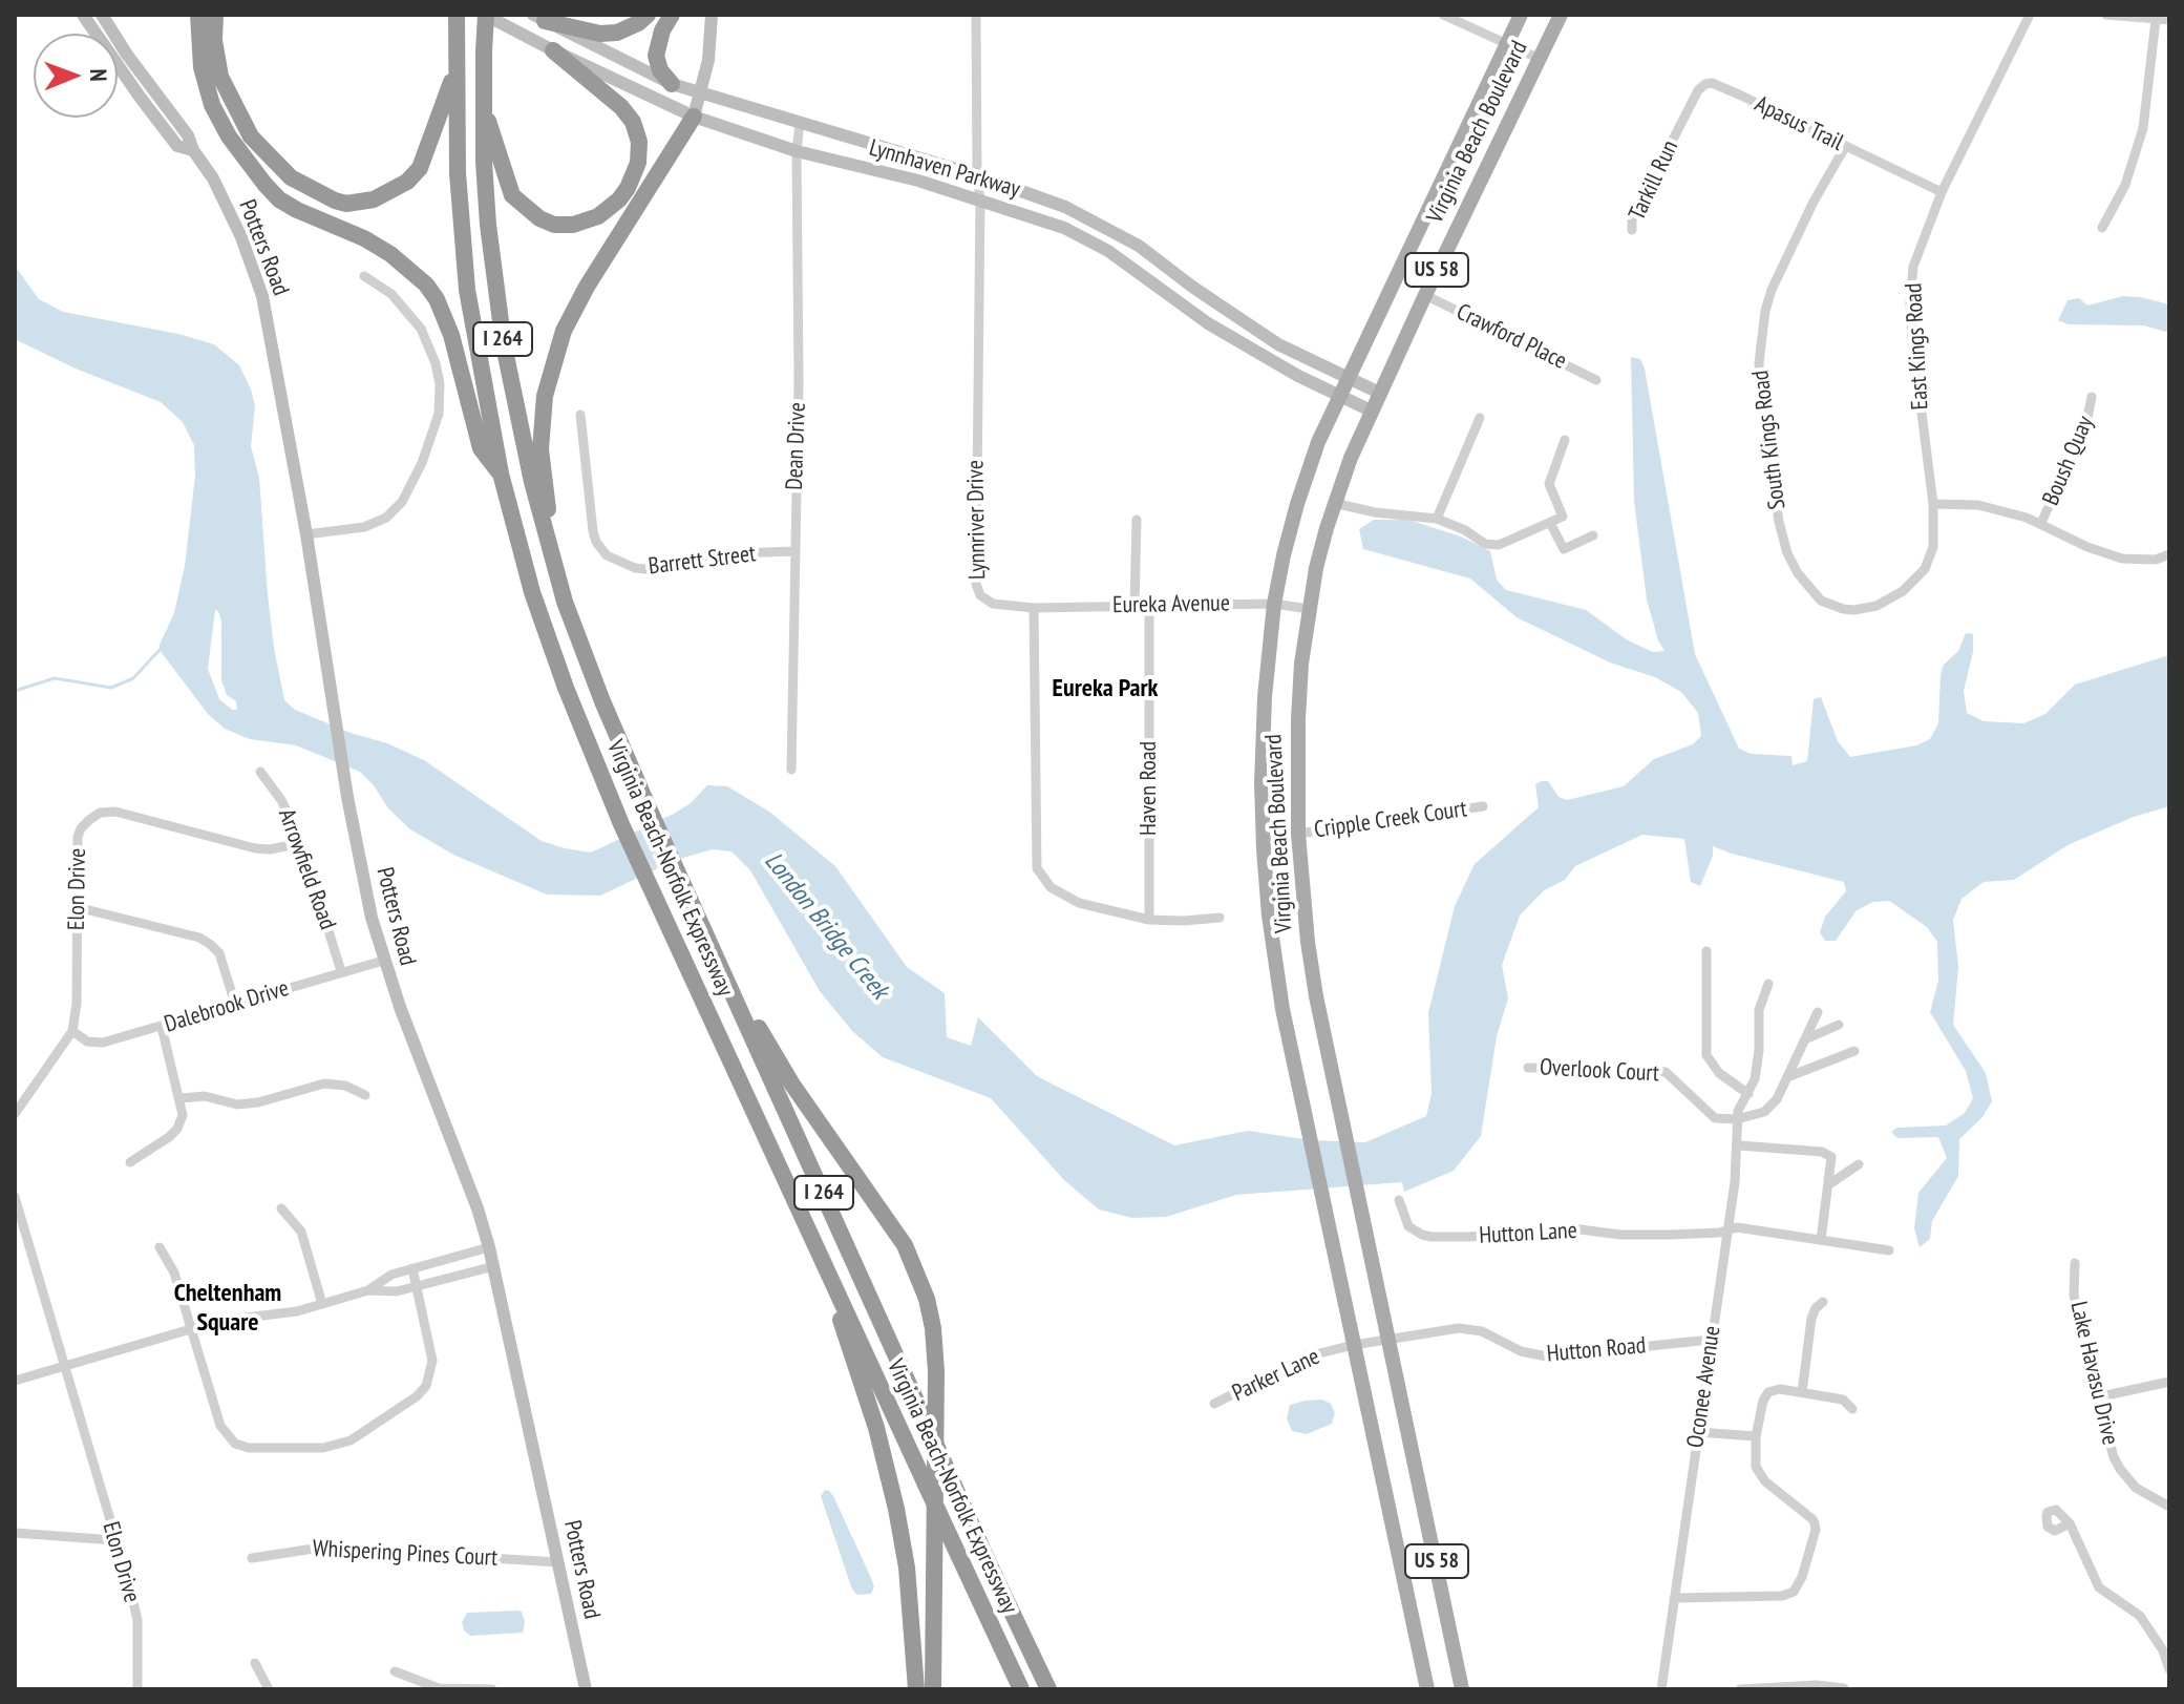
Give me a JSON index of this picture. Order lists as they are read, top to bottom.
{
  "streets": {
    "highway": ["I 264", "Virginia Beach-Norfolk Expressway"],
    "main road": ["Virginia Beach Boulevard", "US 58"],
    "street": [
      "Apasus Trail",
      "Lynnhaven Parkway",
      "Tarkill Run",
      "Potters Road",
      "Crawford Place",
      "East Kings Road",
      "South Kings Road",
      "Dean Drive",
      "Boush Quay",
      "Lynnriver Drive",
      "Barrett Street",
      "Eureka Avenue",
      "Haven Road",
      "Cripple Creek Court",
      "Arrowfield Road",
      "Elon Drive",
      "Dalebrook Drive",
      "Overlook Court",
      "Hutton Lane",
      "Hutton Road",
      "Lake Havasu Drive",
      "Parker Lane",
      "Oconee Avenue",
      "Whispering Pines Court"
    ]
  },
  "crossings": [
    ["Apasus Trail", "Tarkill Run"],
    ["Apasus Trail", "East Kings Road"],
    ["Apasus Trail", "South Kings Road"],
    ["Virginia Beach Boulevard", "Lynnhaven Parkway"],
    ["Virginia Beach Boulevard", "Crawford Place"],
    ["Virginia Beach Boulevard", "Eureka Avenue"],
    ["Virginia Beach Boulevard", "Cripple Creek Court"],
    ["Virginia Beach Boulevard", "Hutton Road"],
    ["Virginia Beach Boulevard", "Parker Lane"],
    ["Lynnhaven Parkway", "Dean Drive"],
    ["Lynnhaven Parkway", "Lynnriver Drive"],
    ["Lynnhaven Parkway", "Virginia Beach-Norfolk Expressway"],
    ["Potters Road", "Dalebrook Drive"],
    ["Potters Road", "Whispering Pines Court"],
    ["East Kings Road", "South Kings Road"],
    ["Dean Drive", "Barrett Street"],
    ["Lynnriver Drive", "Eureka Avenue"],
    ["Eureka Avenue", "Haven Road"],
    ["Arrowfield Road", "Elon Drive"],
    ["Arrowfield Road", "Dalebrook Drive"],
    ["Elon Drive", "Dalebrook Drive"],
    ["Overlook Court", "Oconee Avenue"],
    ["Hutton Lane", "Oconee Avenue"],
    ["Hutton Road", "Parker Lane"],
    ["Hutton Road", "Oconee Avenue"]
  ],
  "districts": ["Eureka Park", "Cheltenham Square"],
  "water": ["London Bridge Creek"],
  "north": "right"
}
